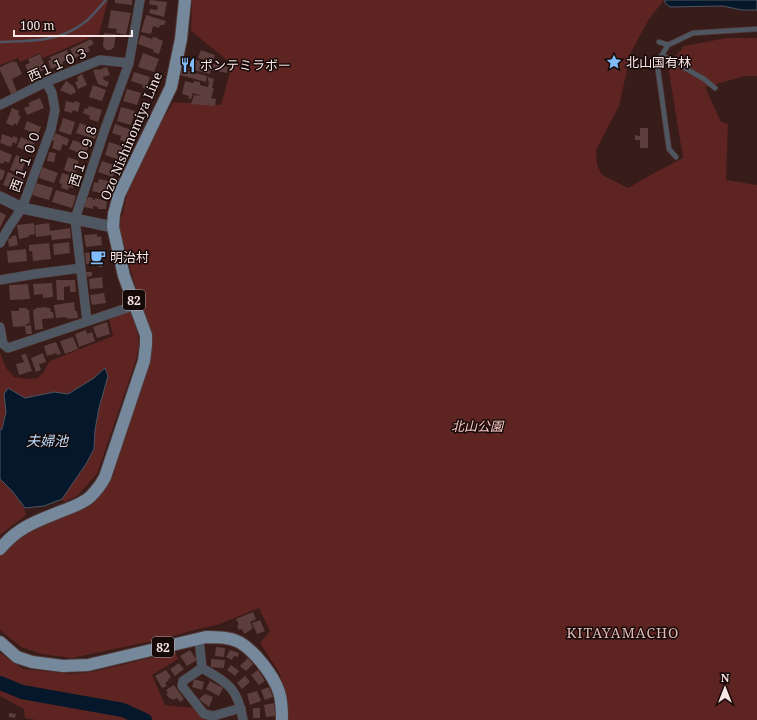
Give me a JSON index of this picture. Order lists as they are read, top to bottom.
{
  "streets": {
    "main road": ["Ozo Nishinomiya Line", "82"],
    "street": ["西１１０３", "西１０９８", "西１１００"]
  },
  "crossings": [
    ["西１１０３", "西１０９８"],
    ["西１１０３", "西１１００"]
  ],
  "districts": ["KITAYAMACHO"],
  "water": ["夫婦池"],
  "parks": ["北山公園"],
  "places": {
    "place": ["北山国有林"],
    "restaurant": ["ポンテミラボー"],
    "cafe": ["明治村"]
  },
  "scale_bar": "100 m",
  "north": "top"
}
